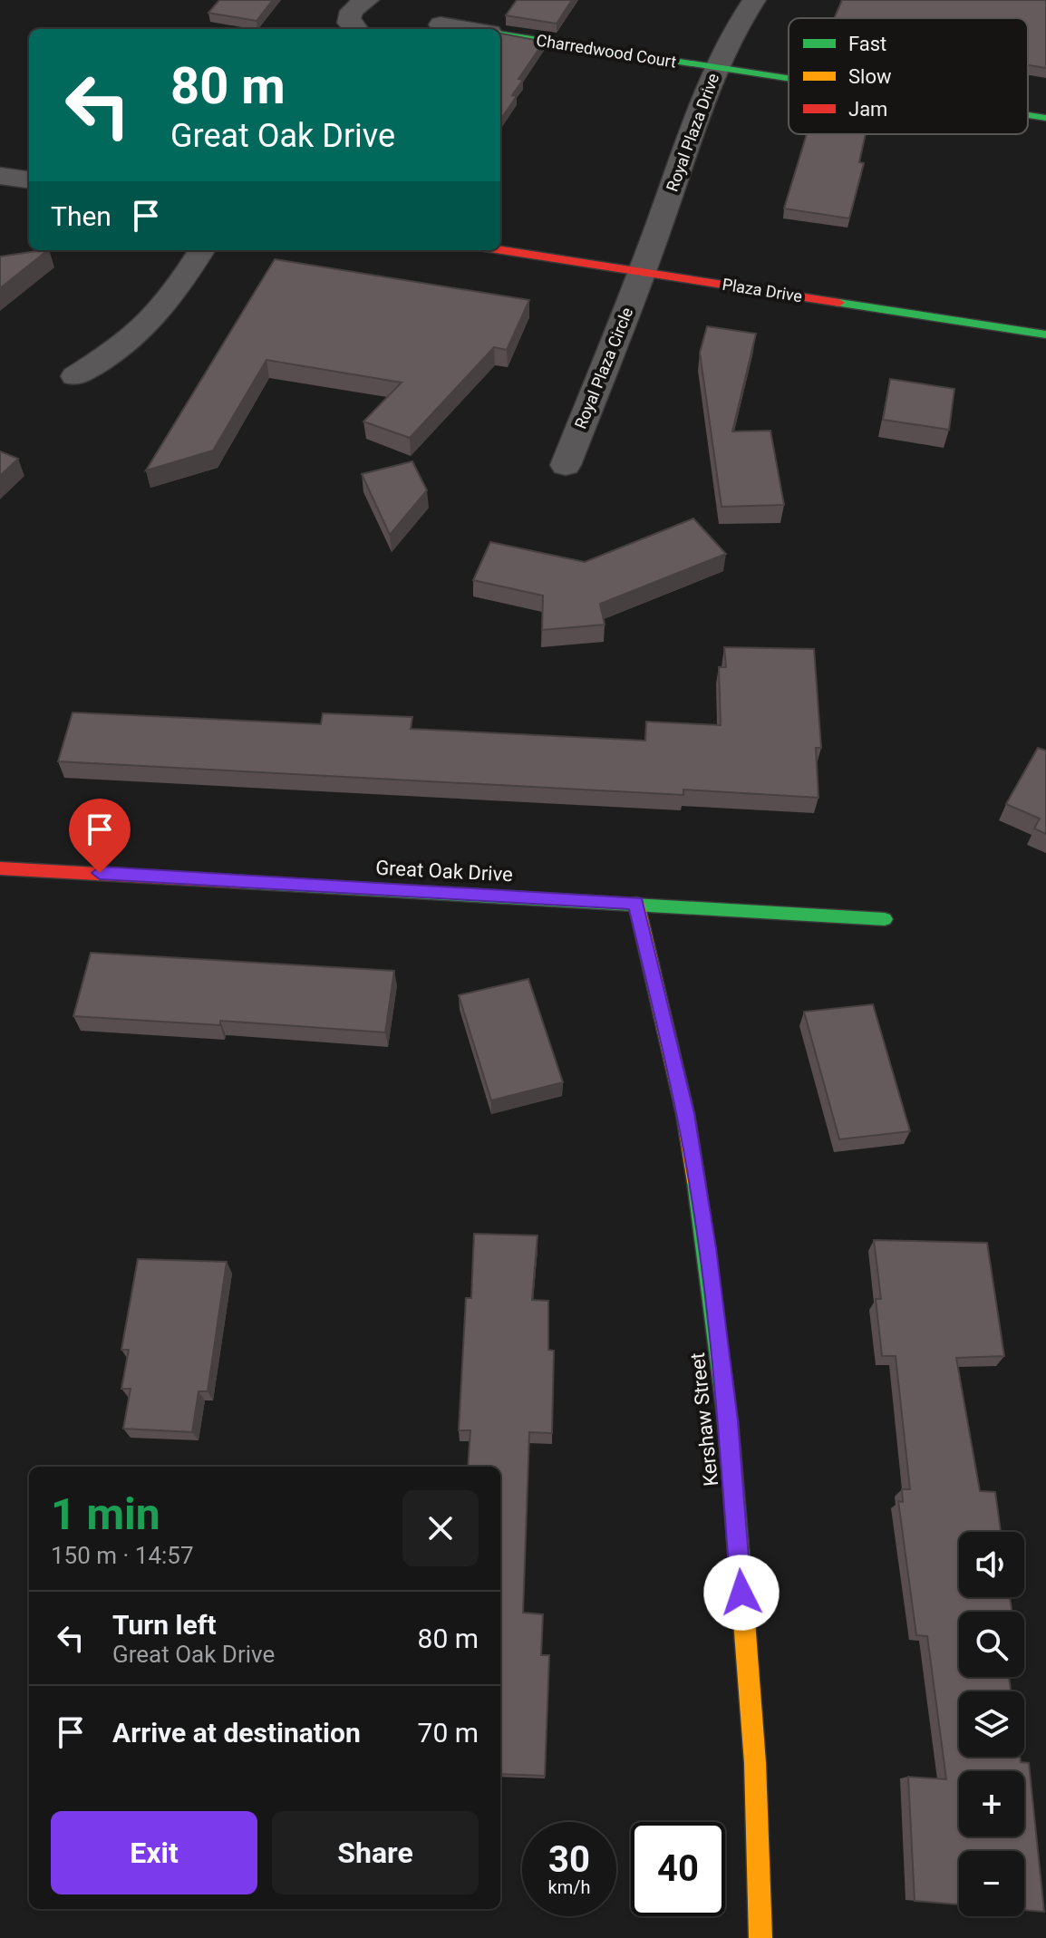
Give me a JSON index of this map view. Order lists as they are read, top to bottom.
{
  "streets": {
    "street": [
      "Charredwood Court",
      "Royal Plaza Drive",
      "Plaza Drive",
      "Royal Plaza Circle",
      "Great Oak Drive",
      "Kershaw Street"
    ]
  },
  "crossings": [
    ["Charredwood Court", "Royal Plaza Drive"],
    ["Royal Plaza Drive", "Plaza Drive"],
    ["Royal Plaza Drive", "Royal Plaza Circle"],
    ["Plaza Drive", "Royal Plaza Circle"],
    ["Great Oak Drive", "Kershaw Street"]
  ],
  "legend": ["Fast", "Slow", "Jam"],
  "page": {
    "turn": ["80 m", "Great Oak Drive"],
    "then": "Then",
    "heading": ["1 min", "150 m · 14:57"],
    "map_buttons": ["+", "−"],
    "list": [
      {
        "name": "Turn left",
        "note": "Great Oak Drive",
        "value": "80 m"
      },
      {
        "name": "Arrive at destination",
        "value": "70 m"
      }
    ],
    "buttons": ["Exit", "Share"],
    "speed": "30 km/h",
    "limit": "40"
  }
}
